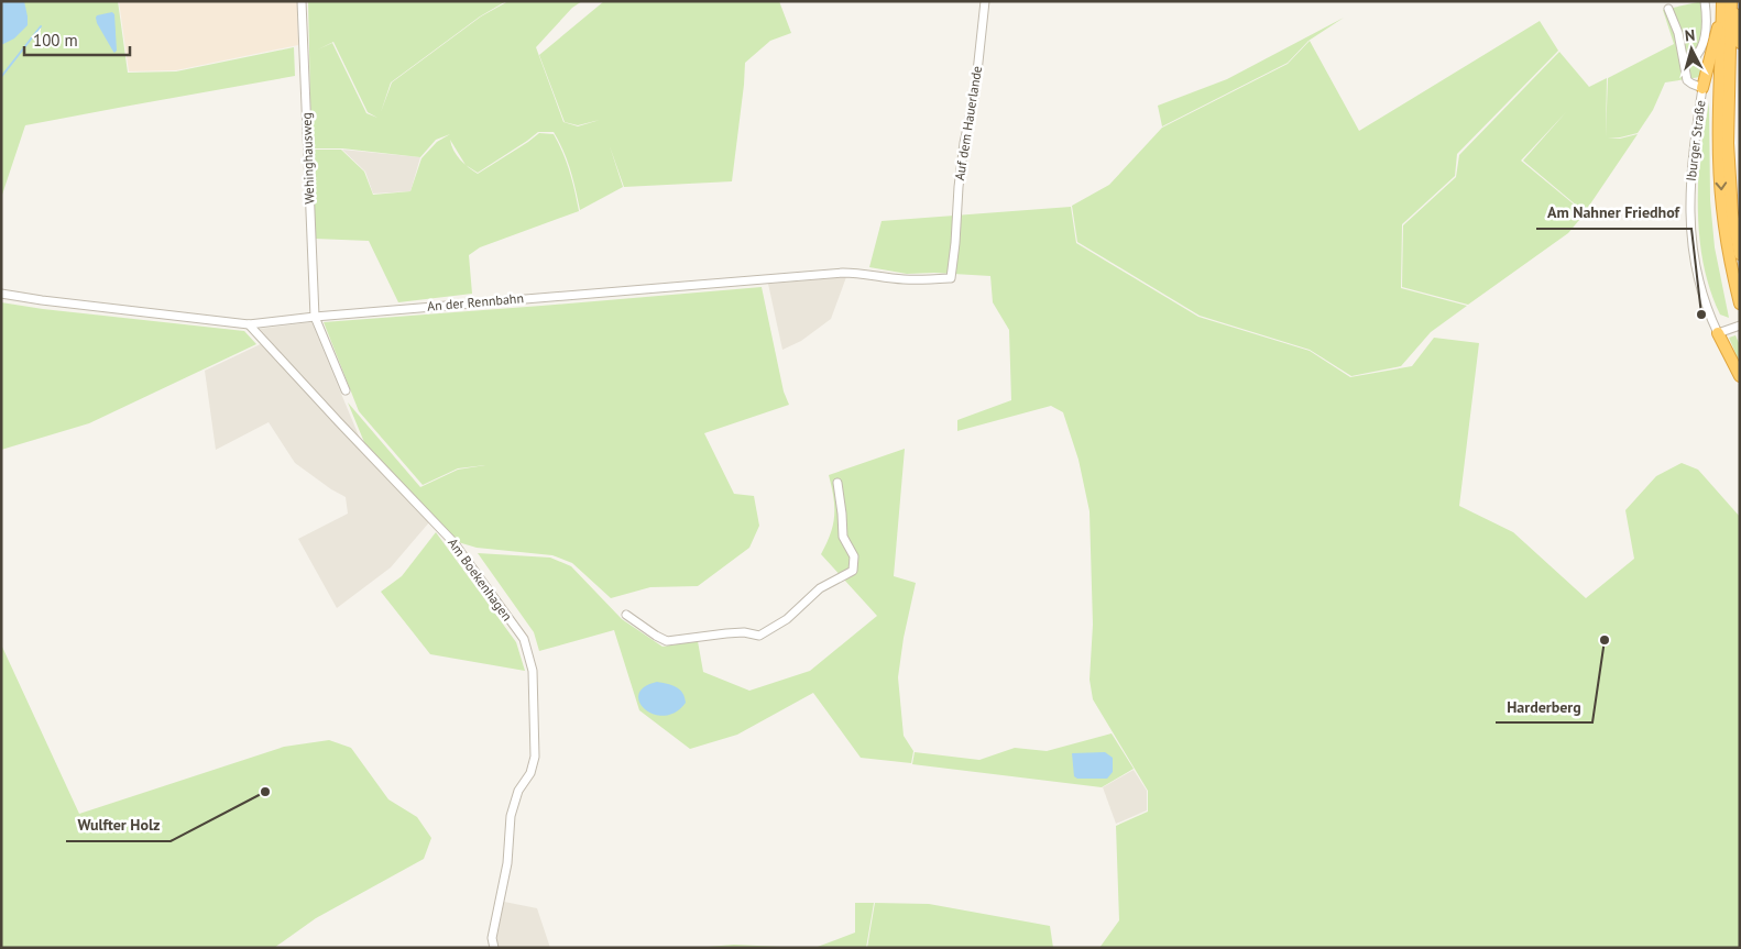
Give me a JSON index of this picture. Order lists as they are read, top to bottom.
{
  "streets": {
    "highway": ["Iburger Straße"],
    "street": [
      "Auf dem Hauerlande",
      "Wehinghausweg",
      "An der Rennbahn",
      "Am Boekenhagen"
    ]
  },
  "crossings": [
    ["Auf dem Hauerlande", "An der Rennbahn"],
    ["Wehinghausweg", "An der Rennbahn"],
    ["An der Rennbahn", "Am Boekenhagen"]
  ],
  "places": ["Am Nahner Friedhof", "Harderberg", "Wulfter Holz"],
  "scale_bar": "100 m",
  "north": "top"
}
